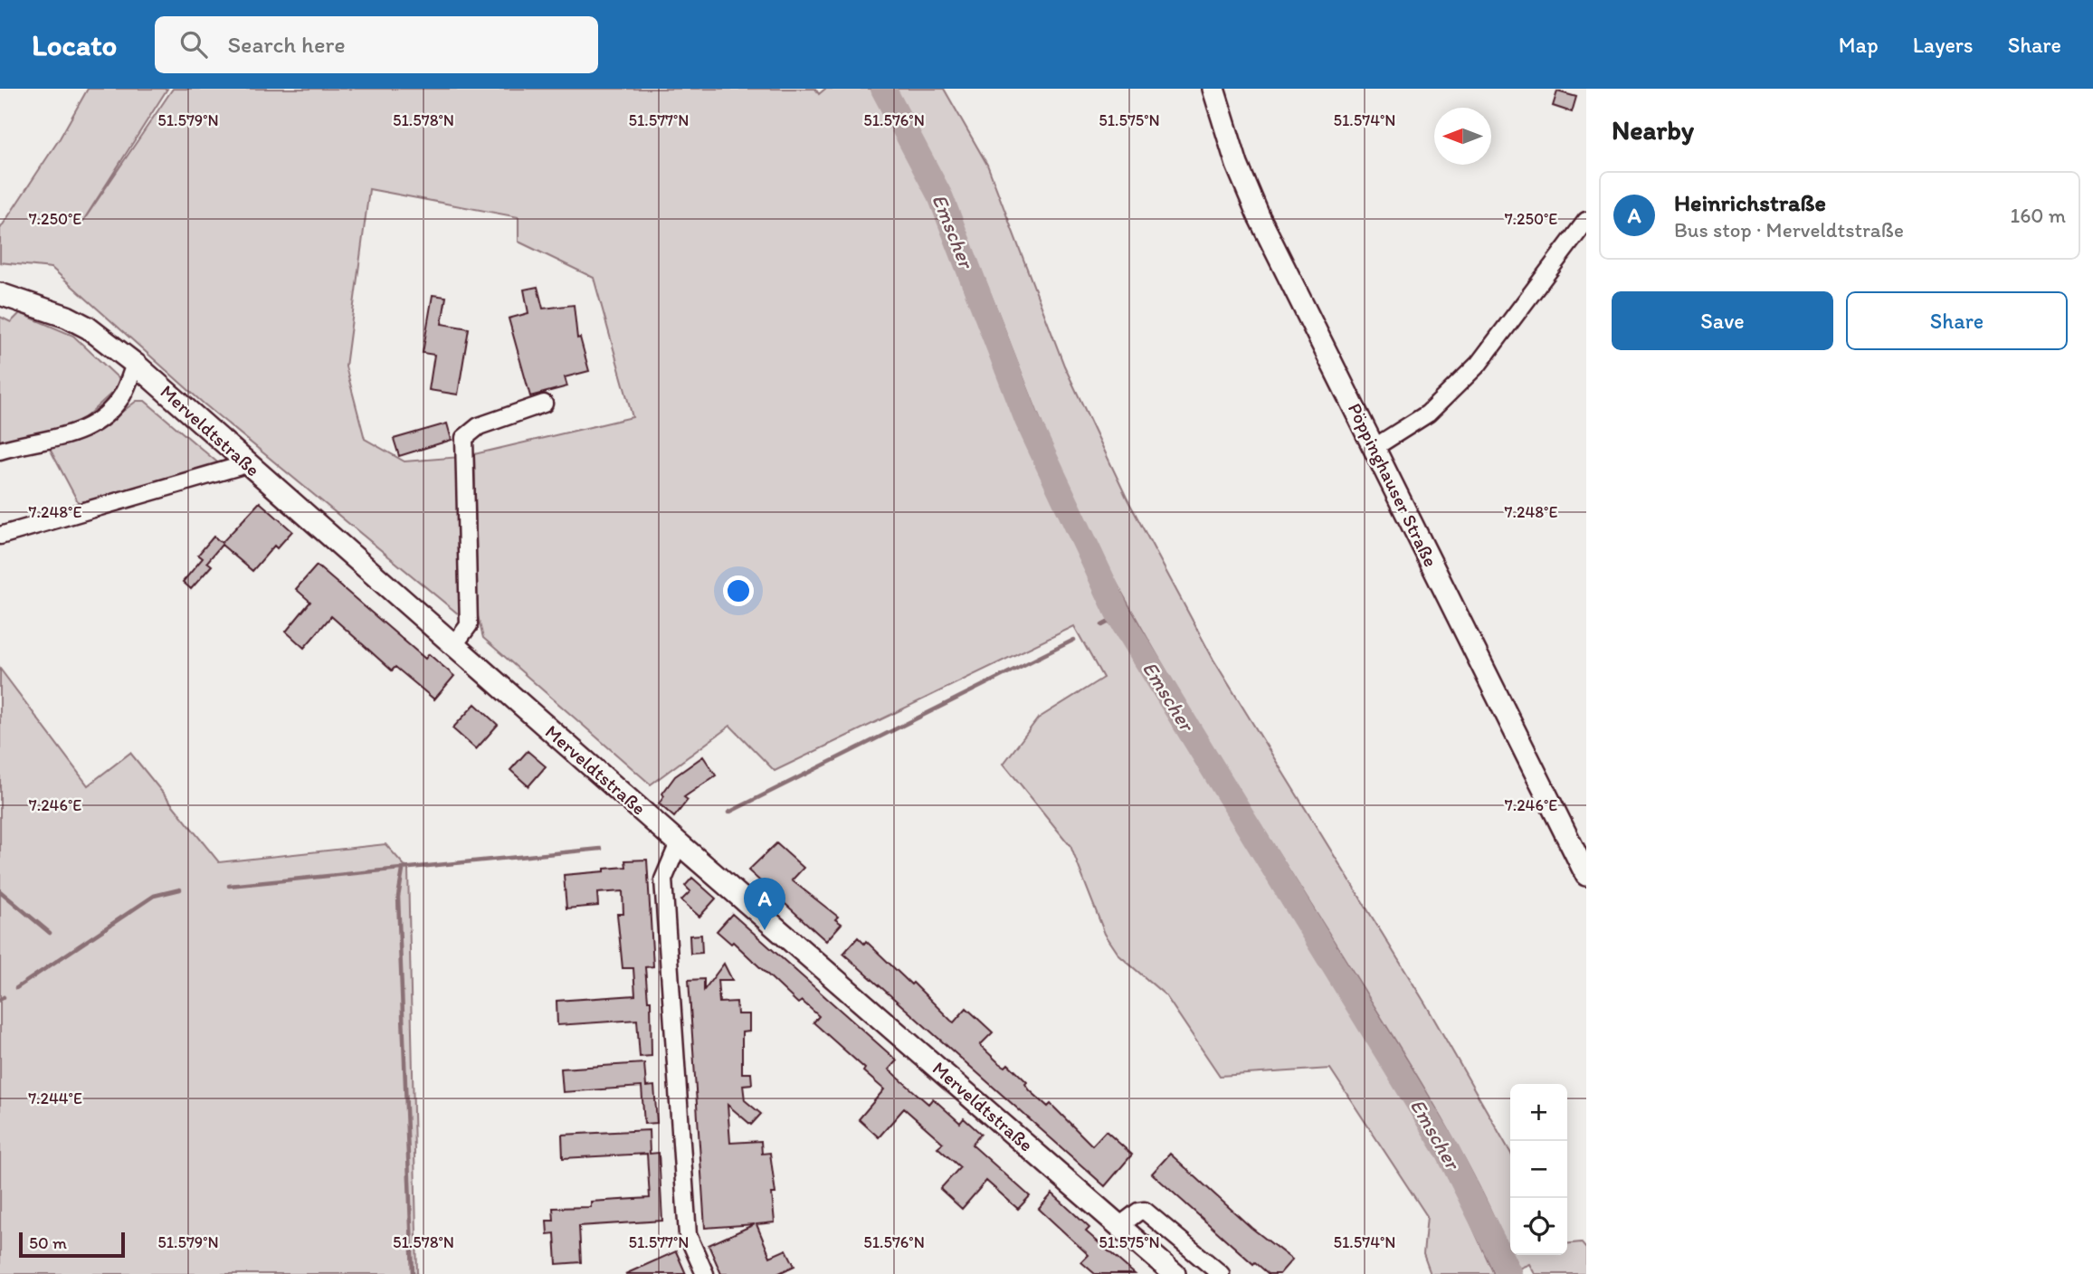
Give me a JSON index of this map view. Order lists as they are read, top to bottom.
{
  "streets": {
    "main road": ["Merveldtstraße", "Pöppinghauser Straße"]
  },
  "water": ["Emscher"],
  "scale_bar": "50 m",
  "north": "left",
  "page": {
    "header": "Locato",
    "search": "Search here",
    "nav": ["Map", "Layers", "Share"],
    "heading": "Nearby",
    "list": [
      {
        "mark": "A",
        "name": "Heinrichstraße",
        "note": "Bus stop · Merveldtstraße",
        "value": "160 m"
      }
    ],
    "buttons": ["Save", "Share"],
    "pins": "A",
    "map_buttons": ["+", "−"],
    "scale": "50 m"
  },
  "coordinates": [
    "51.579°N",
    "51.578°N",
    "51.577°N",
    "51.576°N",
    "51.575°N",
    "51.574°N",
    "7.250°E",
    "7.248°E",
    "7.246°E",
    "7.244°E"
  ]
}
